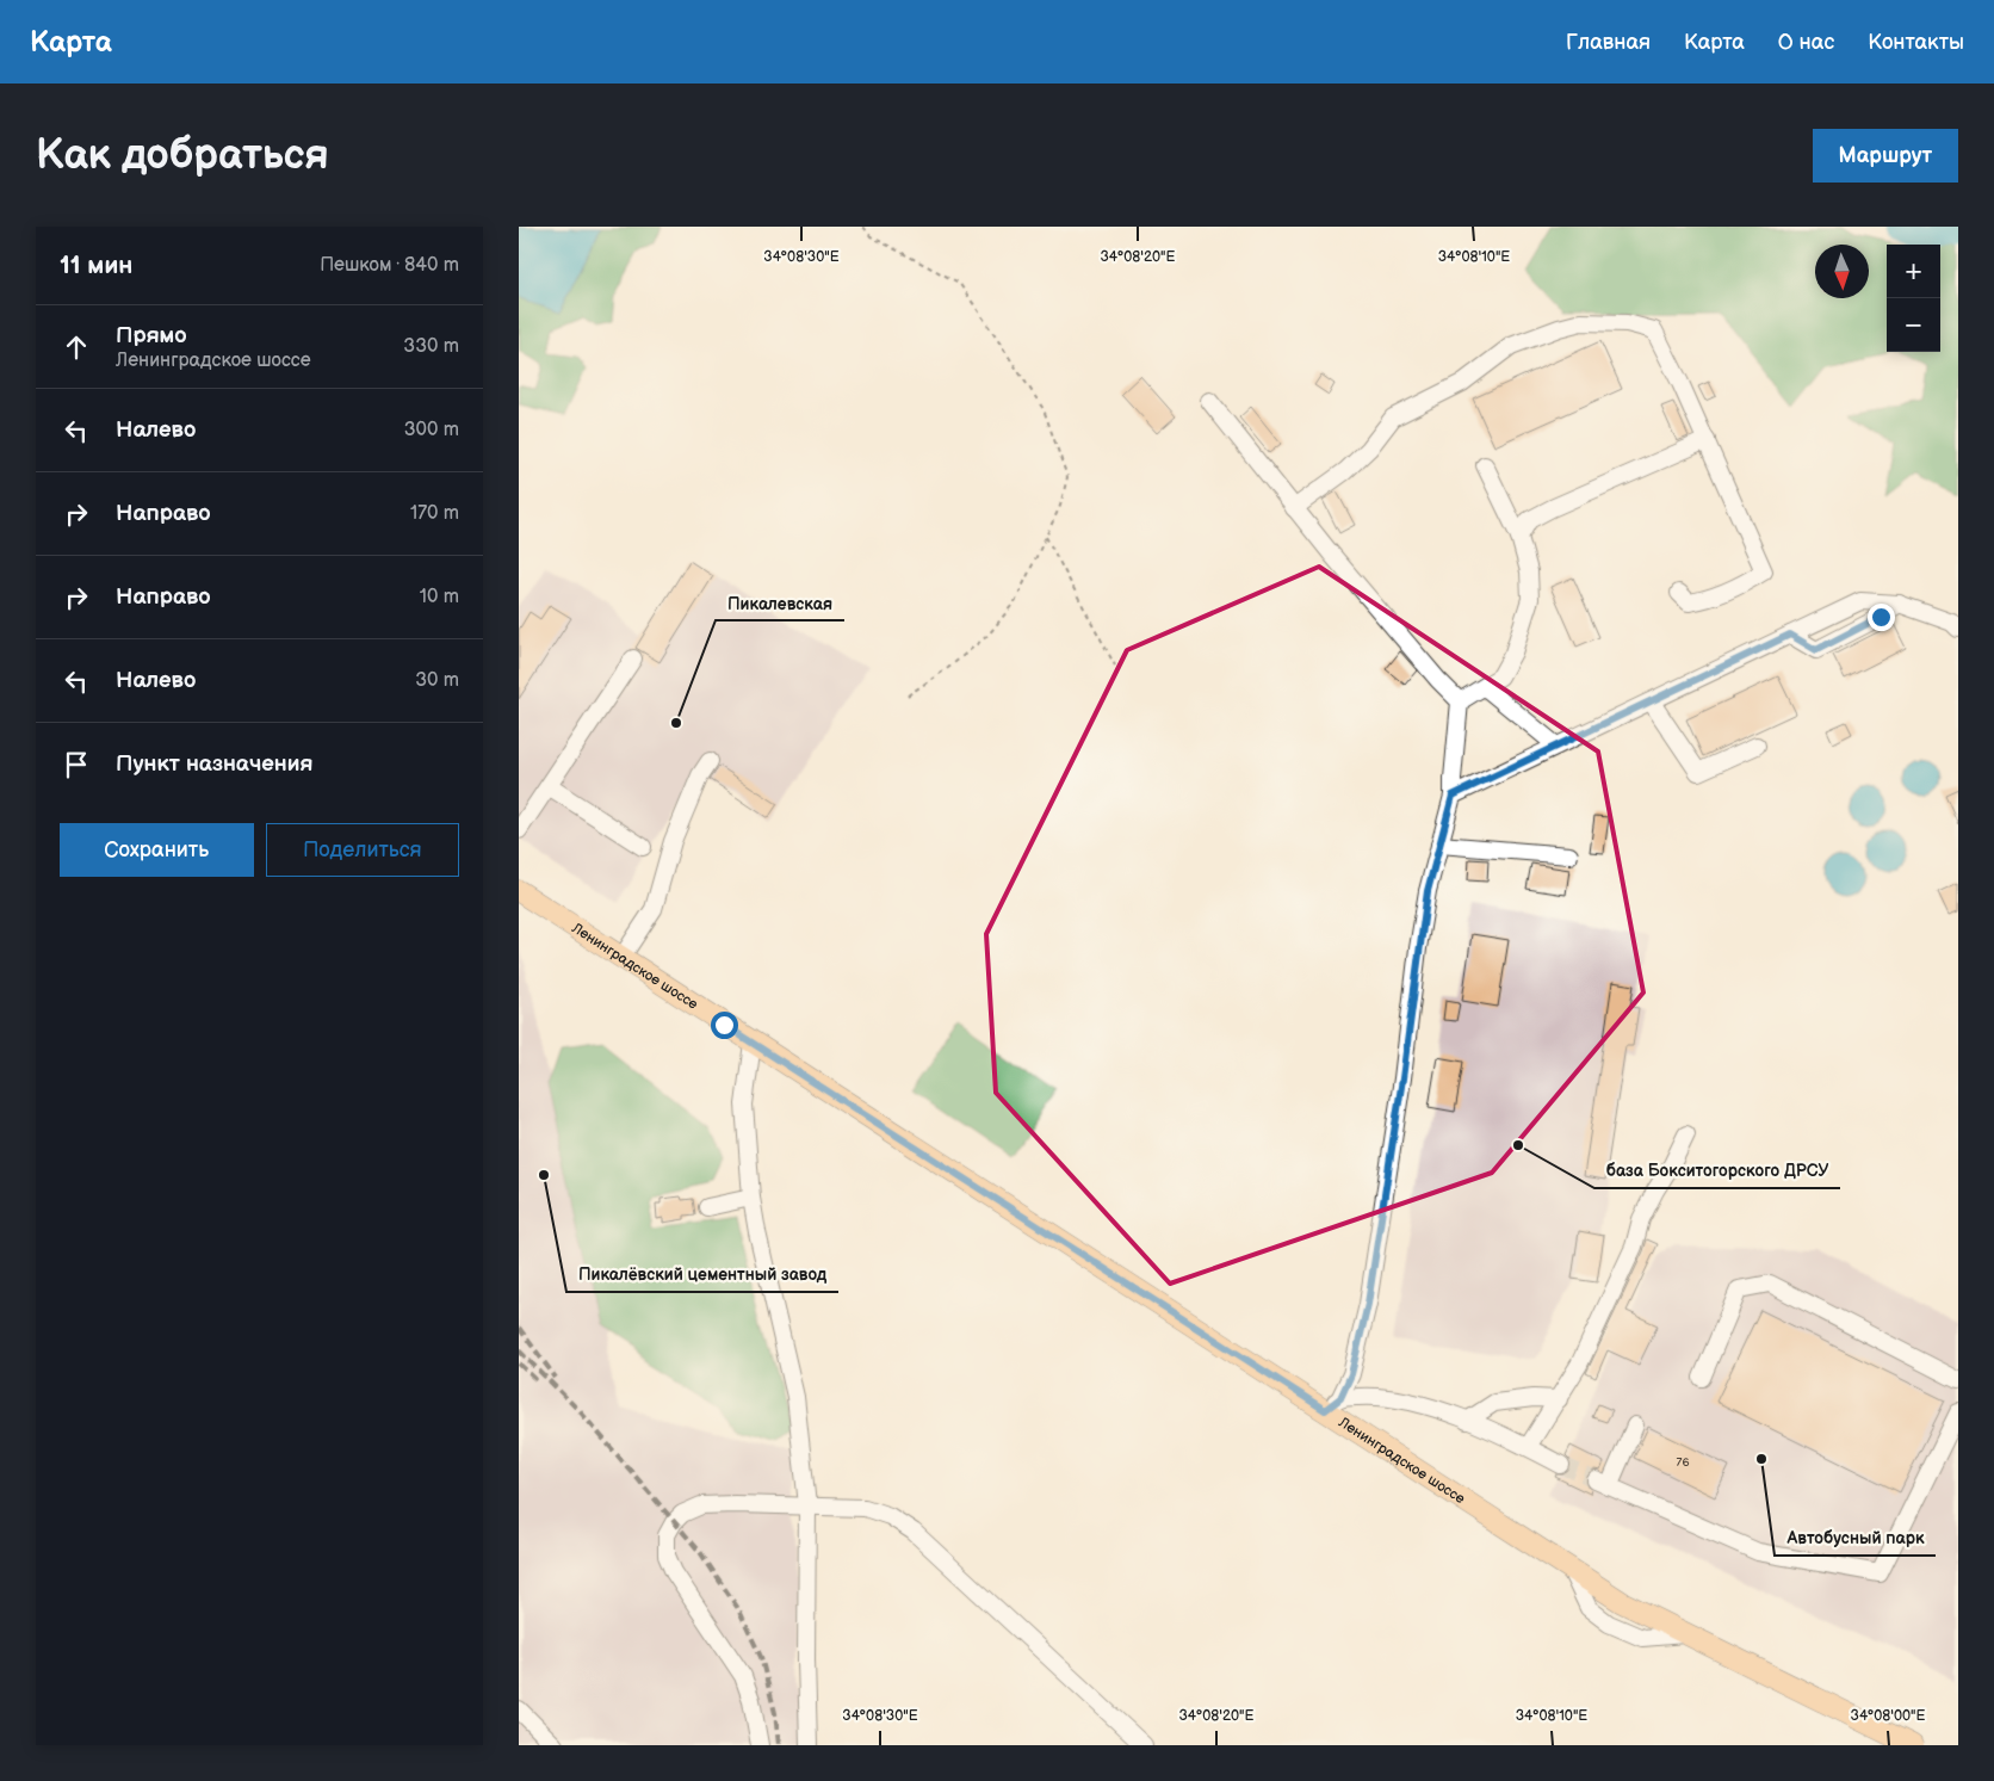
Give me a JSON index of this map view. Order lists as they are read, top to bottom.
{
  "streets": {
    "main road": ["Ленинградское шоссе"]
  },
  "places": [
    "Пикалевская",
    "база Бокситогорского ДРСУ",
    "Пикалёвский цементный завод",
    "Автобусный парк"
  ],
  "house_numbers": ["76"],
  "north": "bottom",
  "page": {
    "header": "Карта",
    "nav": [
      "Главная",
      "Карта",
      "О нас",
      "Контакты"
    ],
    "buttons": [
      "Маршрут",
      ["Сохранить", "Поделиться"]
    ],
    "title": "Как добраться",
    "heading": ["11 мин", "Пешком · 840 m"],
    "map_buttons": ["+", "−"],
    "list": [
      ["Прямо", "Ленинградское шоссе", "330 m"],
      ["Налево", "300 m"],
      ["Направо", "170 m"],
      ["Направо", "10 m"],
      ["Налево", "30 m"],
      "Пункт назначения"
    ]
  },
  "coordinates": [
    "34°08'30\"E",
    "34°08'20\"E",
    "34°08'10\"E",
    "34°08'00\"E"
  ]
}
